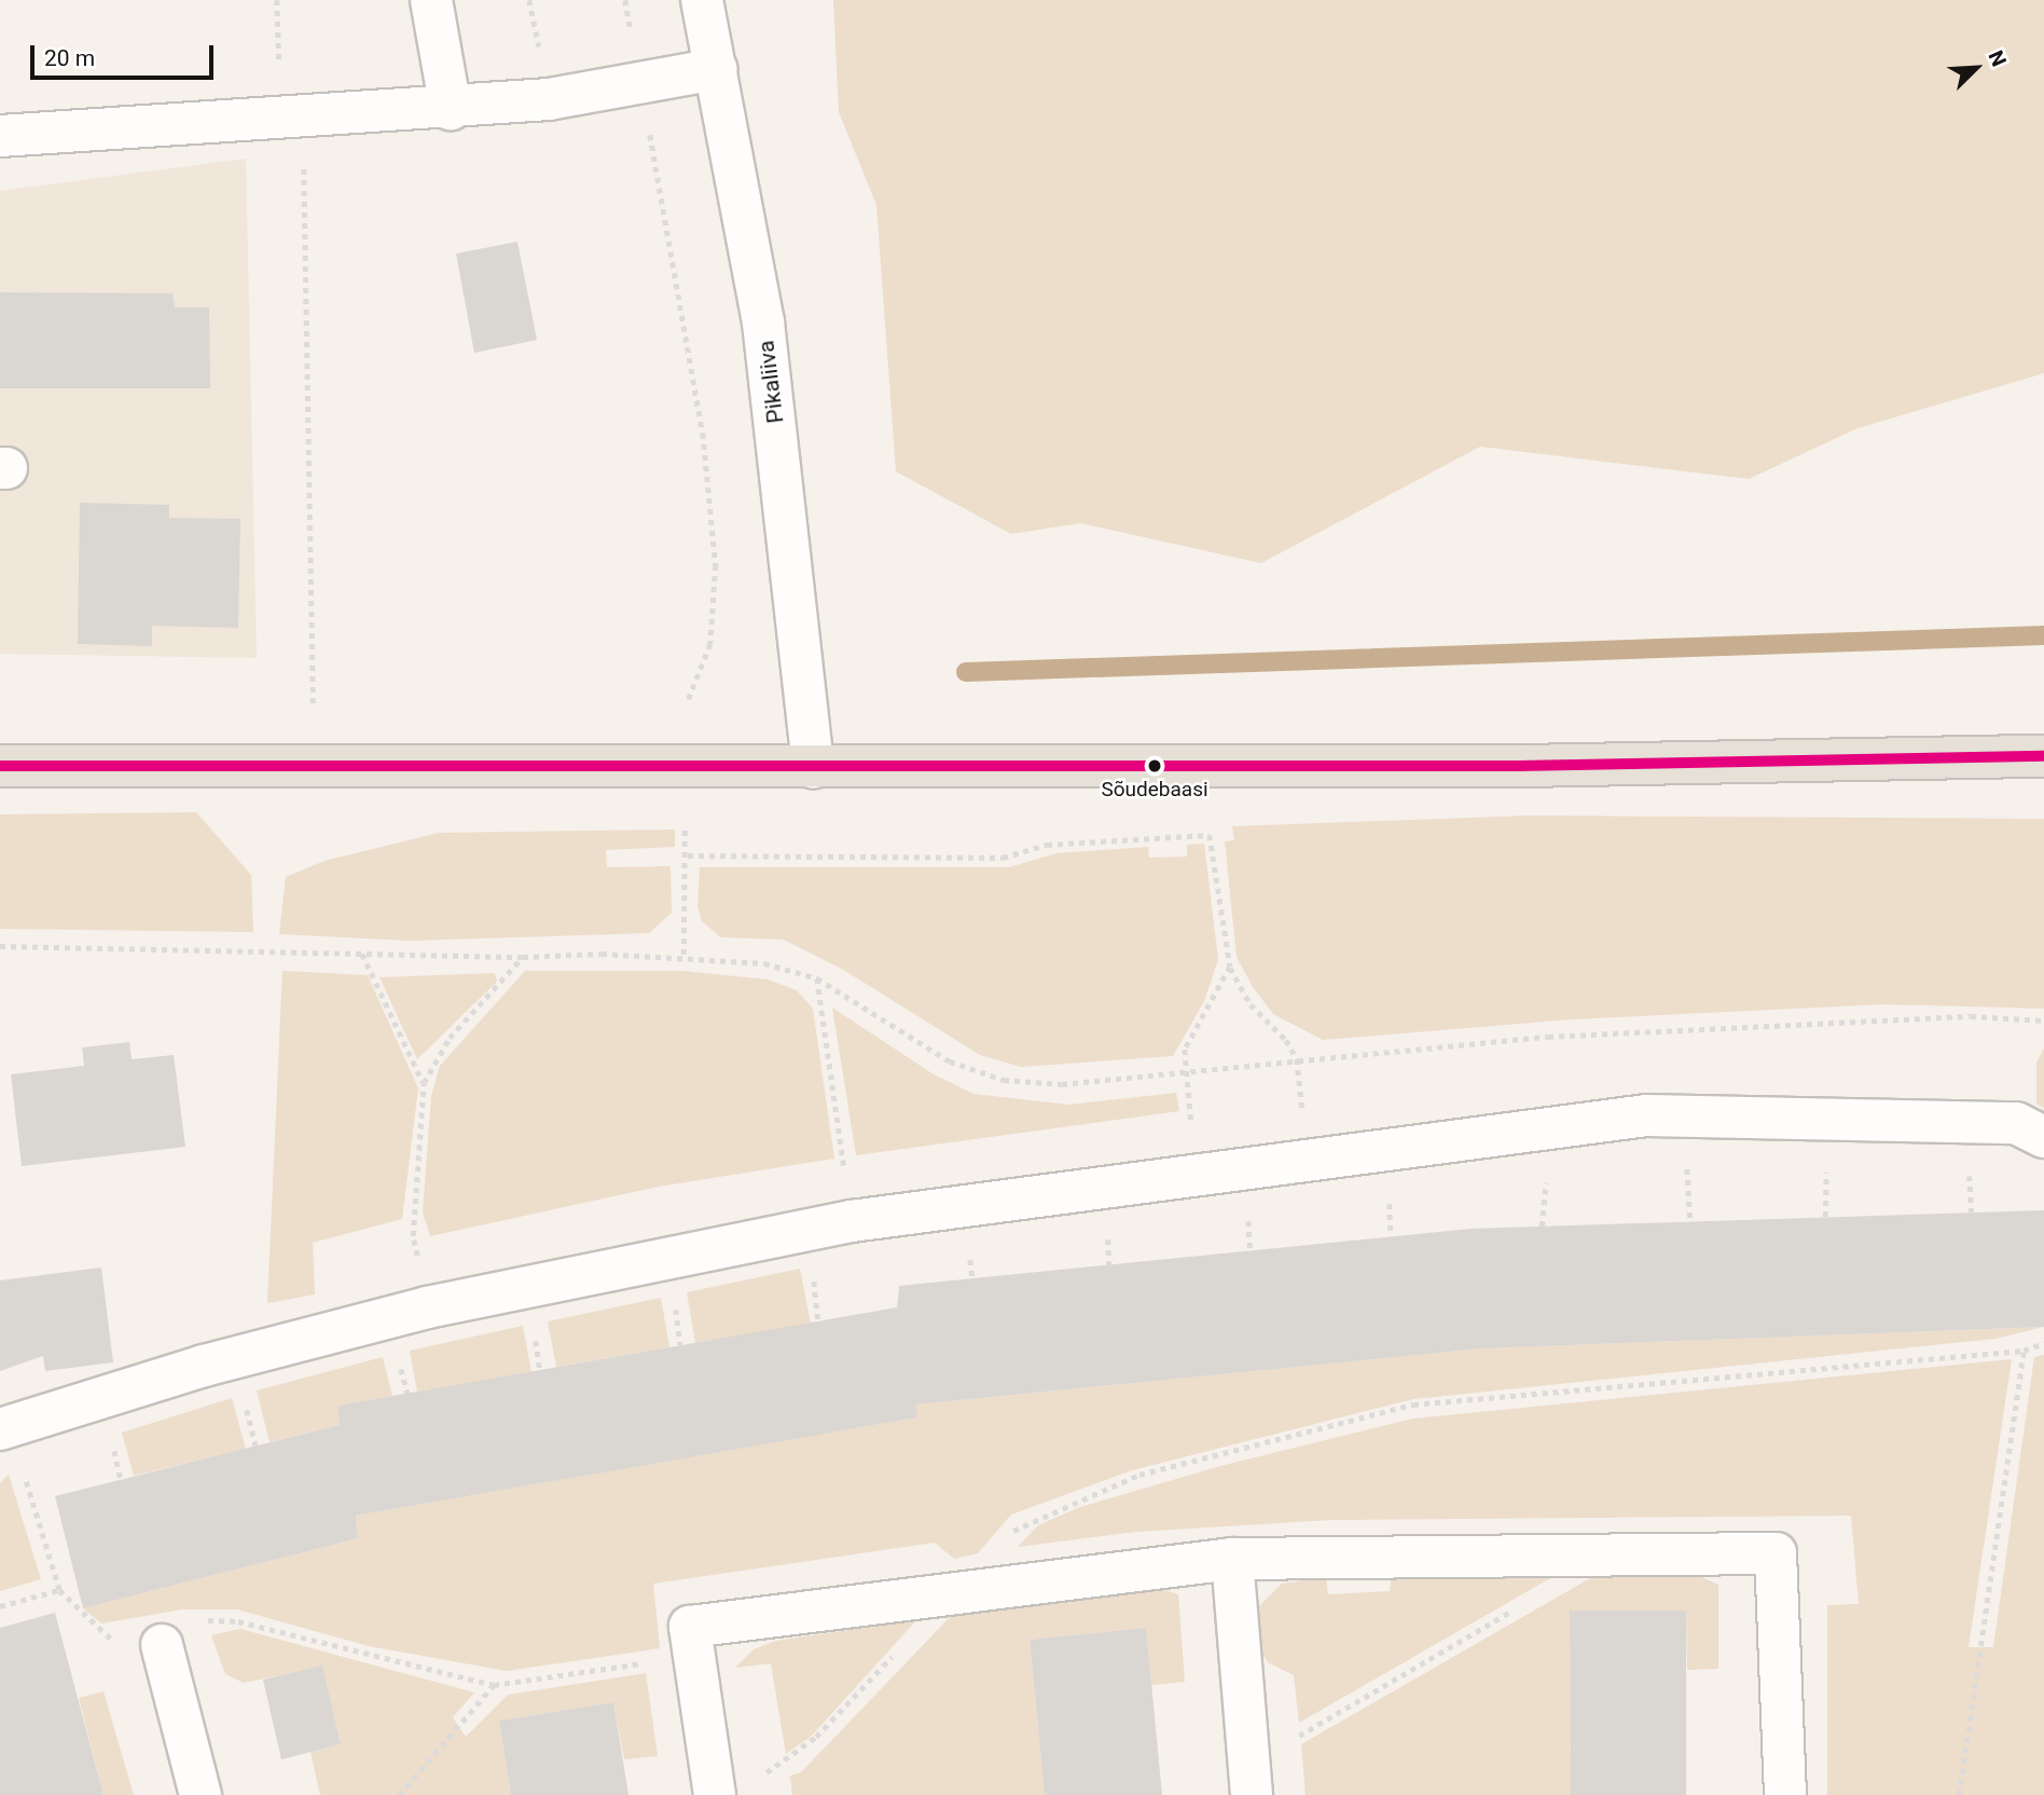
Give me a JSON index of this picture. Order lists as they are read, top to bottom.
{
  "streets": {
    "street": ["Pikaliiva"]
  },
  "places": ["Sõudebaasi"],
  "scale_bar": "20 m",
  "north": "top right"
}
